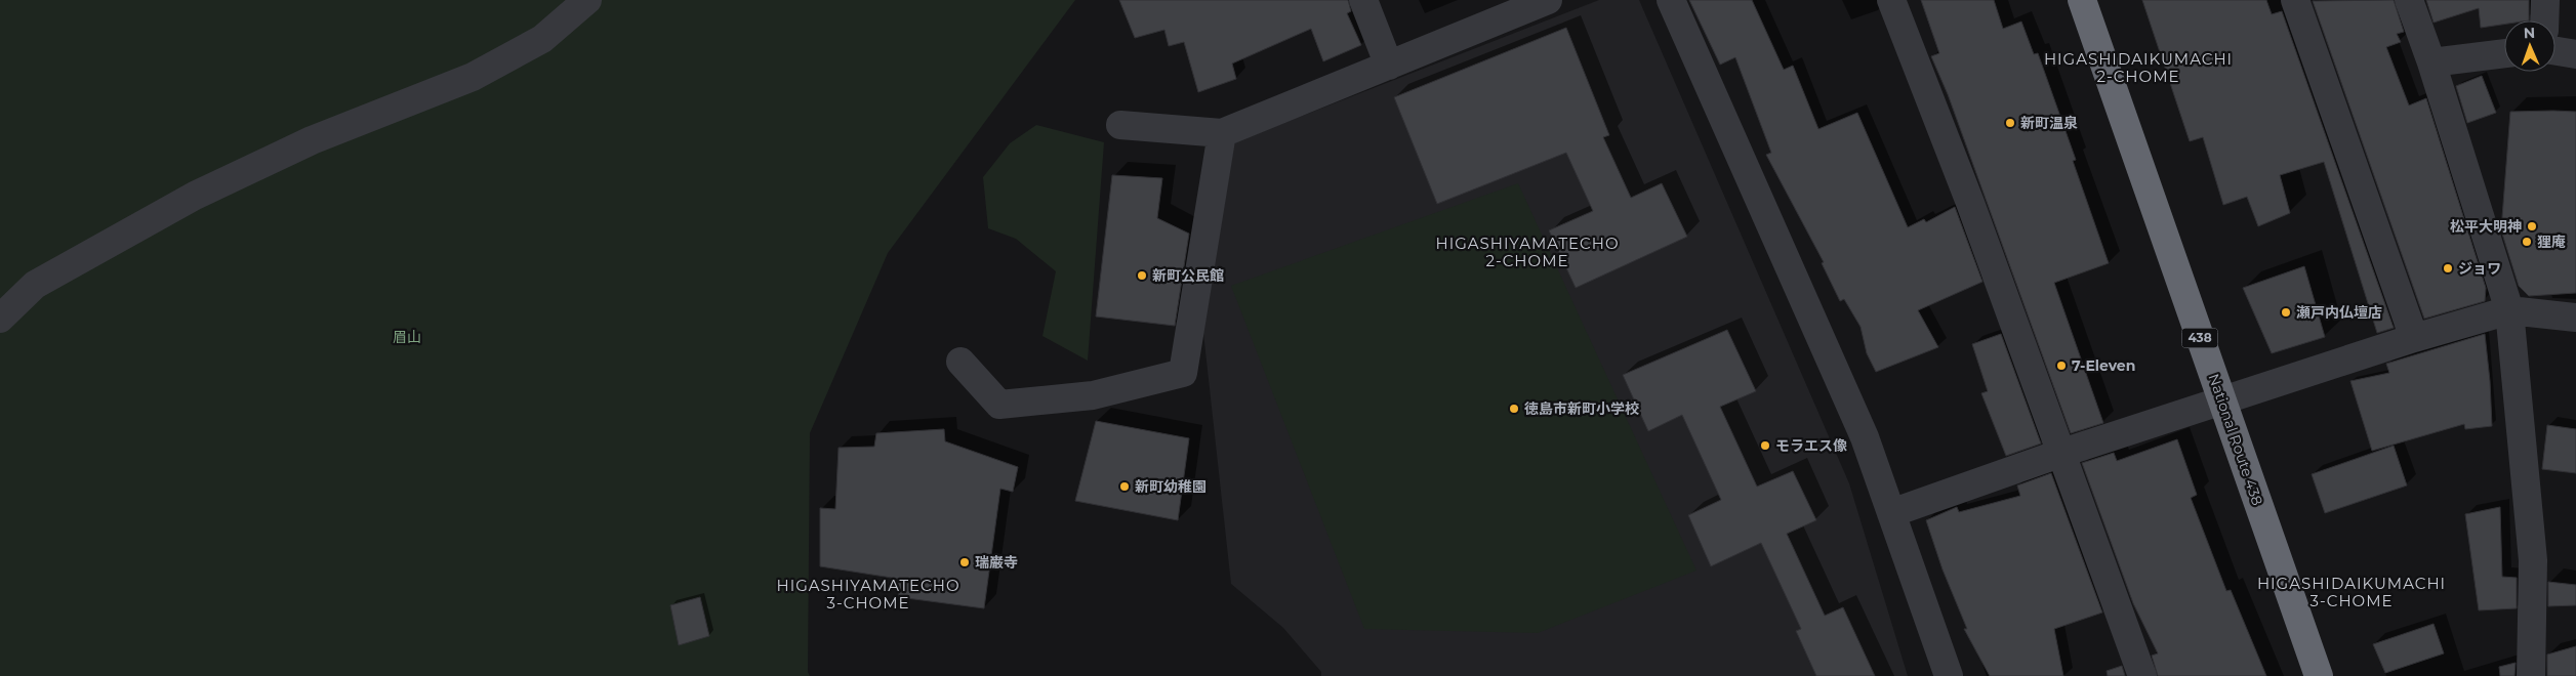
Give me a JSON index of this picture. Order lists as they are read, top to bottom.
{
  "streets": {
    "highway": ["438", "National Route 438"]
  },
  "districts": [
    "HIGASHIDAIKUMACHI 2-CHOME",
    "HIGASHIYAMATECHO 2-CHOME",
    "HIGASHIDAIKUMACHI 3-CHOME",
    "HIGASHIYAMATECHO 3-CHOME"
  ],
  "parks": ["眉山"],
  "places": [
    "新町温泉",
    "松平大明神",
    "狸庵",
    "ジョワ",
    "新町公民館",
    "瀬戸内仏壇店",
    "7-Eleven",
    "徳島市新町小学校",
    "モラエス像",
    "新町幼稚園",
    "瑞巌寺"
  ],
  "north": "top"
}
